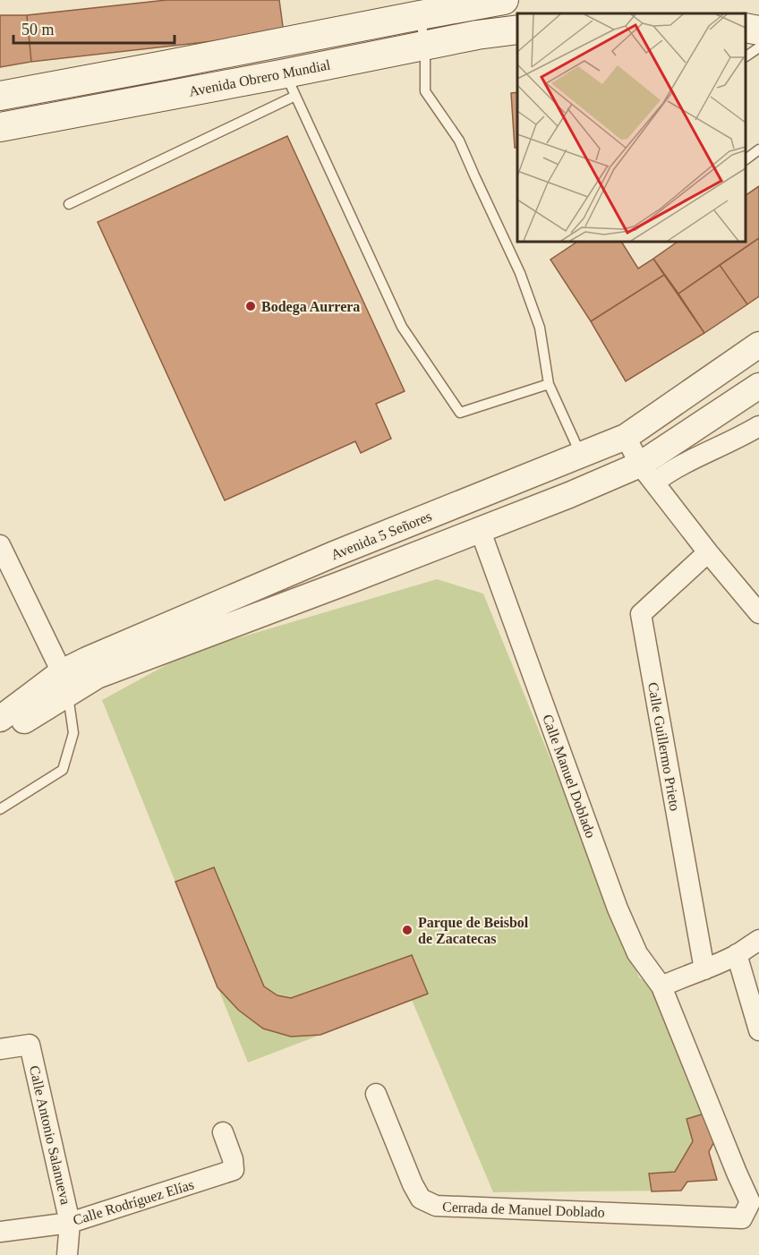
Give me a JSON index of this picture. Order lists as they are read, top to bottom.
{
  "streets": {
    "main road": ["Avenida Obrero Mundial"],
    "street": [
      "Avenida 5 Señores",
      "Calle Guillermo Prieto",
      "Calle Manuel Doblado",
      "Calle Antonio Salanueva",
      "Calle Rodríguez Elías",
      "Cerrada de Manuel Doblado"
    ]
  },
  "crossings": [
    ["Avenida 5 Señores", "Calle Manuel Doblado"],
    ["Calle Manuel Doblado", "Cerrada de Manuel Doblado"],
    ["Calle Antonio Salanueva", "Calle Rodríguez Elías"]
  ],
  "places": ["Bodega Aurrera", "Parque de Beisbol de Zacatecas"],
  "scale_bar": "50 m"
}
